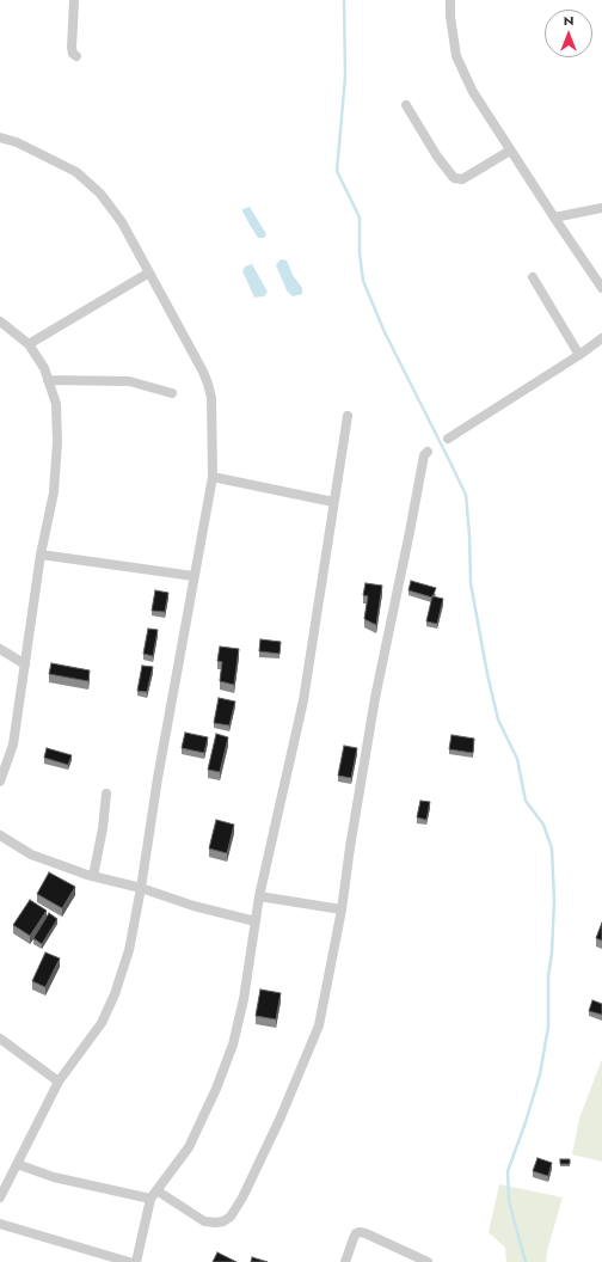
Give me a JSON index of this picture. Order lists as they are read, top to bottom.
{
  "north": "top"
}
